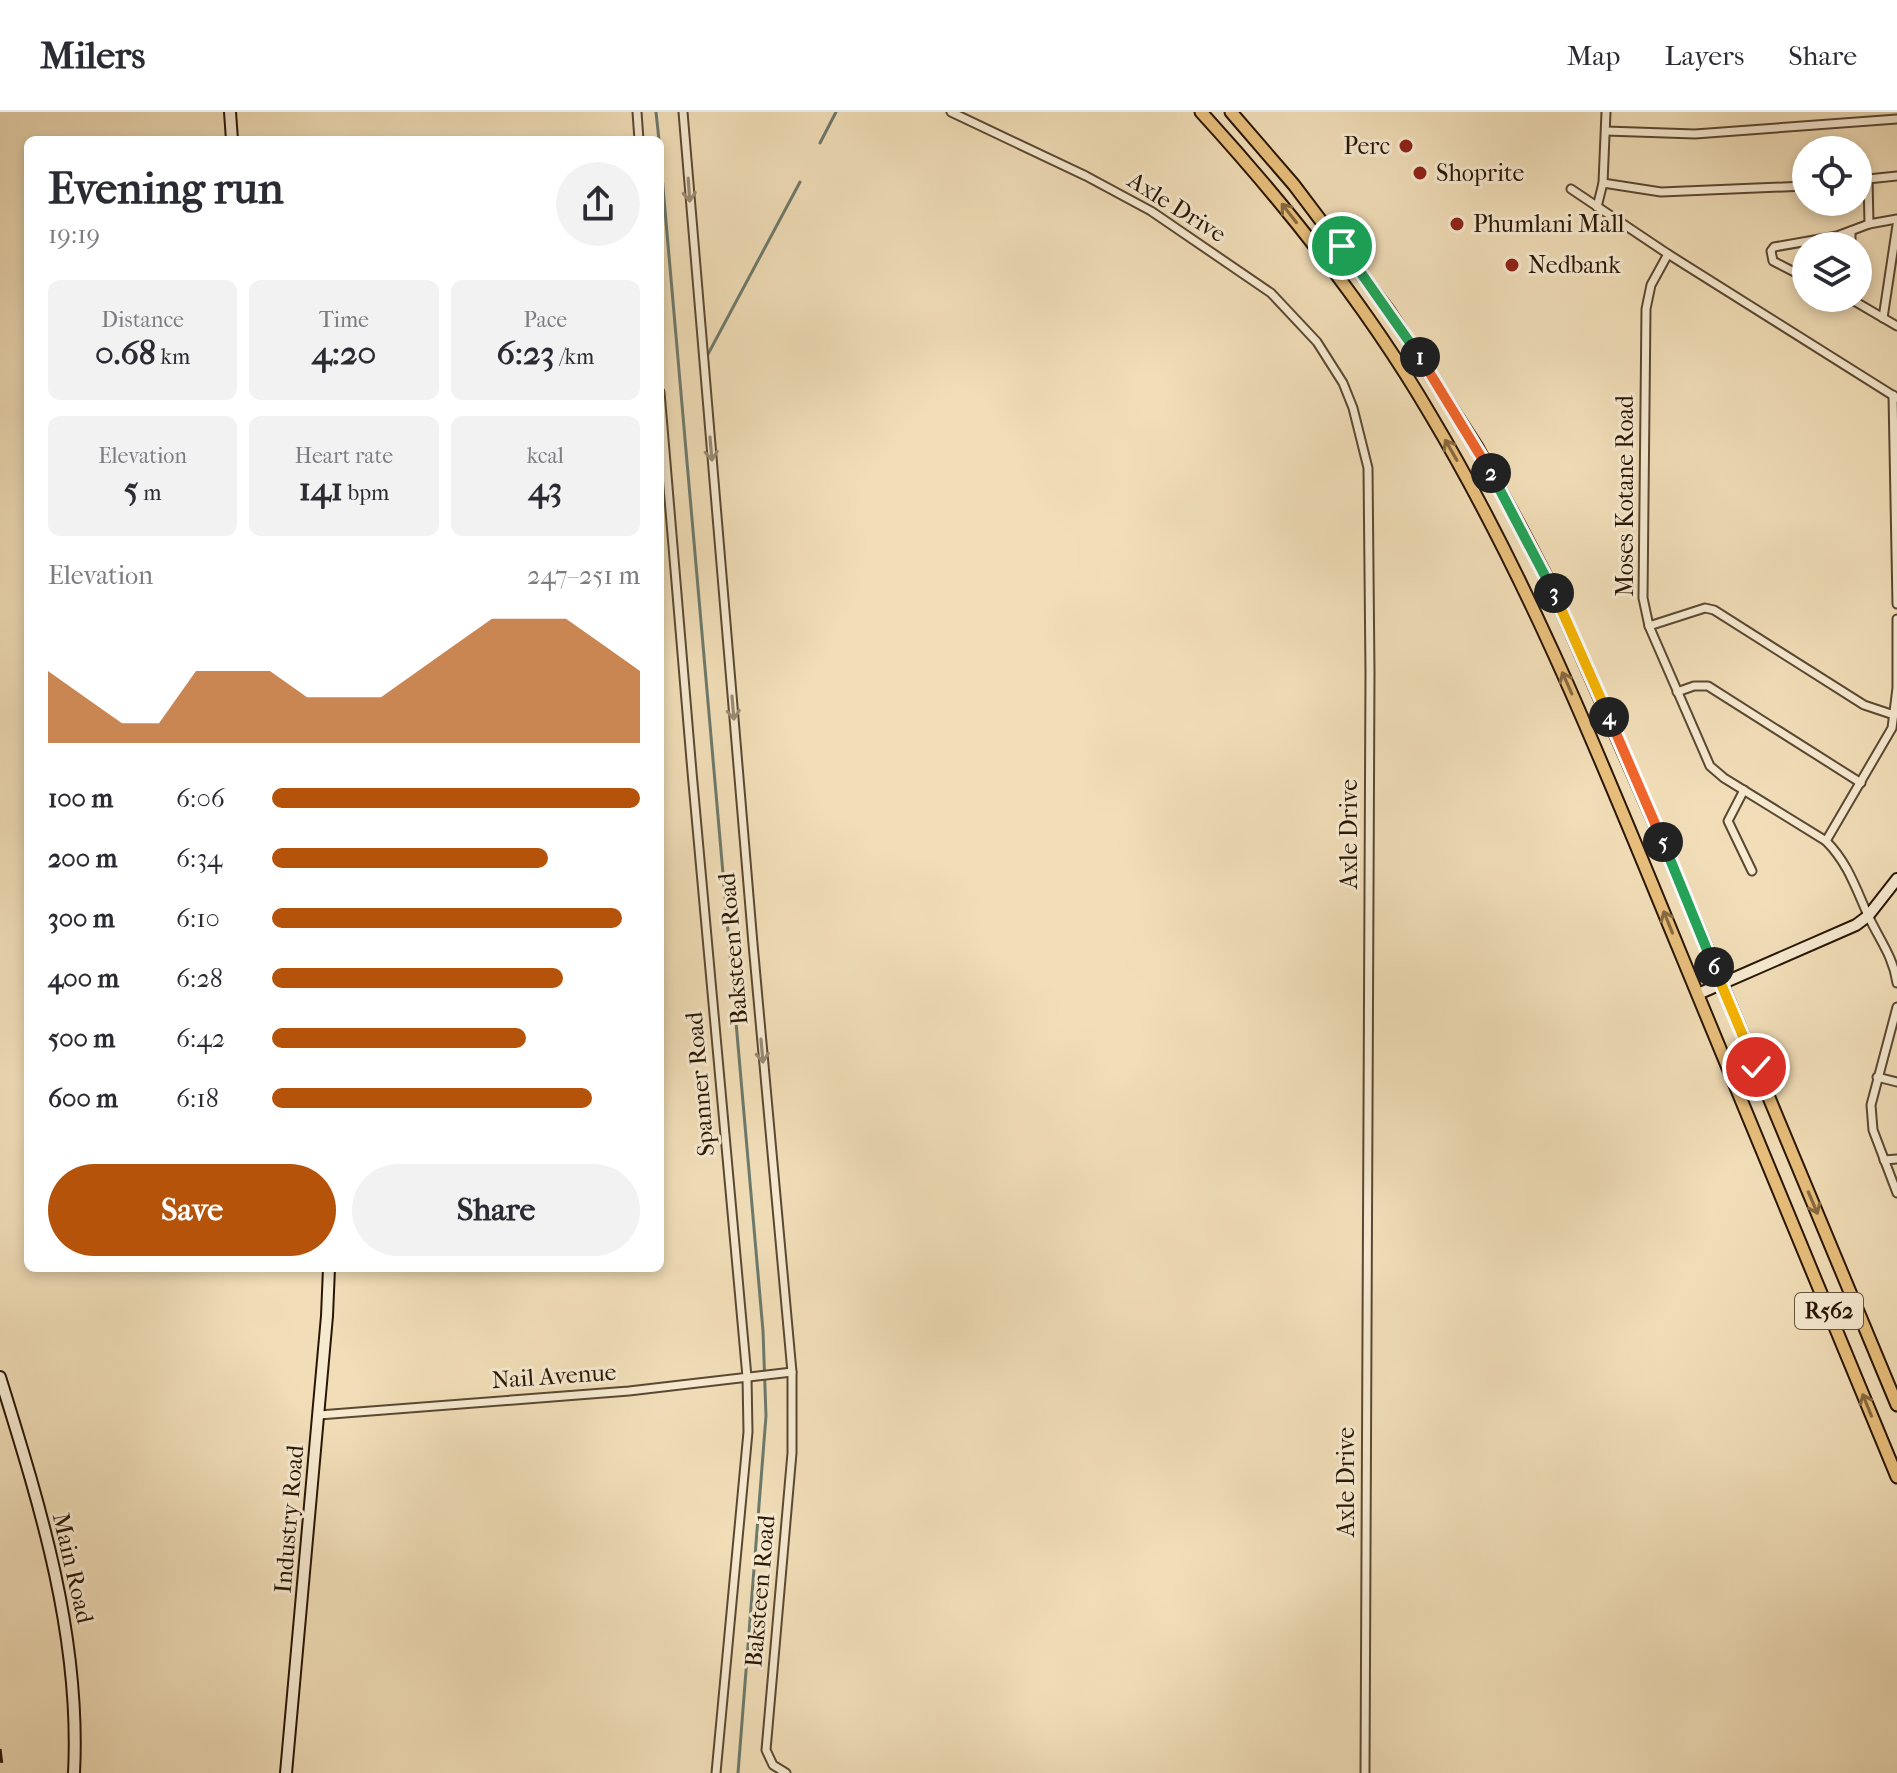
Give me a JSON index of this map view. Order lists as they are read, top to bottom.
{
  "streets": {
    "main road": ["R562"],
    "street": [
      "Axle Drive",
      "Moses Kotane Road",
      "Baksteen Road",
      "Spanner Road",
      "Nail Avenue",
      "Industry Road",
      "Main Road"
    ]
  },
  "crossings": [
    ["Baksteen Road", "Nail Avenue"],
    ["Spanner Road", "Nail Avenue"],
    ["Nail Avenue", "Industry Road"]
  ],
  "one_way": ["Baksteen Road"],
  "places": [
    "Perc",
    "Shoprite",
    "Phumlani Mall",
    "Nedbank"
  ],
  "page": {
    "header": "Milers",
    "nav": ["Map", "Layers", "Share"],
    "heading": ["Evening run", "19:19"],
    "stats": [
      ["Distance", "0.68 km"],
      ["Time", "4:20"],
      ["Pace", "6:23 /km"],
      ["Elevation", "5 m"],
      ["Heart rate", "141 bpm"],
      ["kcal", "43"]
    ],
    "pins": [
      "1",
      "2",
      "3",
      "4",
      "5",
      "6"
    ],
    "chart": ["Elevation", "247–251 m"],
    "list": [
      {
        "name": "100 m",
        "note": "6:06"
      },
      {
        "name": "200 m",
        "note": "6:34"
      },
      {
        "name": "300 m",
        "note": "6:10"
      },
      {
        "name": "400 m",
        "note": "6:28"
      },
      {
        "name": "500 m",
        "note": "6:42"
      },
      {
        "name": "600 m",
        "note": "6:18"
      }
    ],
    "buttons": ["Save", "Share"]
  }
}
